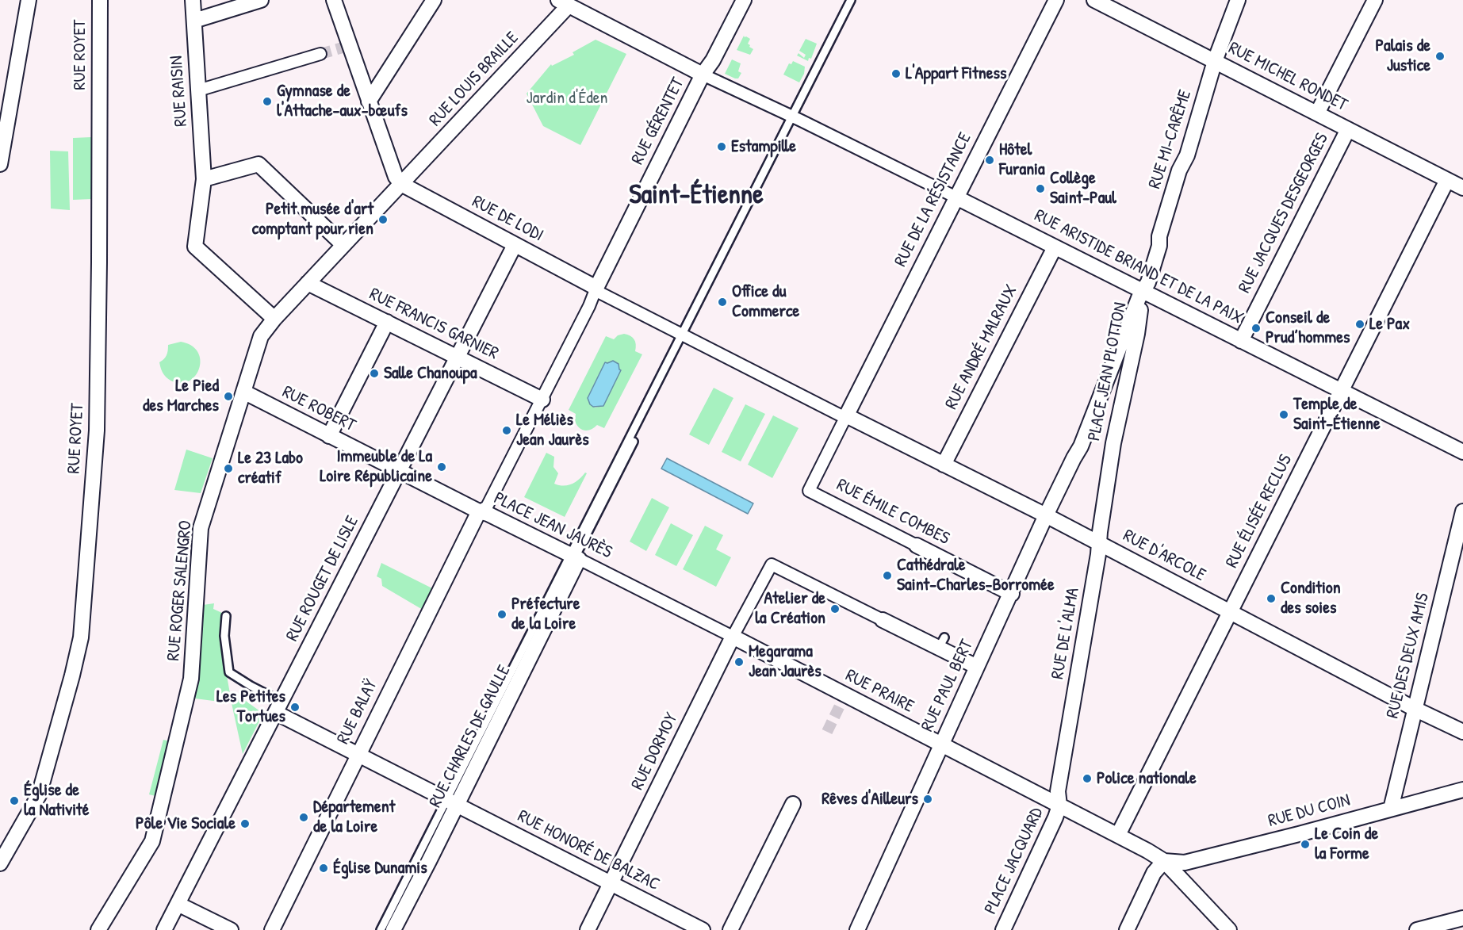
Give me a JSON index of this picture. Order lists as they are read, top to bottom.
{
  "streets": {
    "street": [
      "RUE ROYET",
      "RUE MICHEL RONDET",
      "RUE LOUIS BRAILLE",
      "RUE RAISIN",
      "RUE GÉRENTET",
      "RUE MI-CARÊME",
      "RUE DE LA RÉSISTANCE",
      "RUE JACQUES DESGEORGES",
      "RUE DE LODI",
      "RUE ARISTIDE BRIAND ET DE LA PAIX",
      "RUE FRANCIS GARNIER",
      "RUE ANDRÉ MALRAUX",
      "PLACE JEAN PLOTTON",
      "RUE ROBERT",
      "RUE ÉLISÉE RECLUS",
      "RUE ÉMILE COMBES",
      "PLACE JEAN JAURÈS",
      "RUE D'ARCOLE",
      "RUE ROUGET DE LISLE",
      "RUE ROGER SALENGRO",
      "RUE DE L'ALMA",
      "RUE DES DEUX AMIS",
      "RUE PAUL BERT",
      "RUE PRAIRE",
      "RUE BALAŸ",
      "RUE CHARLES DE GAULLE",
      "RUE DORMOY",
      "RUE DU COIN",
      "RUE HONORÉ DE BALZAC",
      "PLACE JACQUARD"
    ]
  },
  "crossings": [
    ["RUE MICHEL RONDET", "RUE MI-CARÊME"],
    ["RUE MICHEL RONDET", "RUE JACQUES DESGEORGES"],
    ["RUE MICHEL RONDET", "RUE ÉLISÉE RECLUS"],
    ["RUE LOUIS BRAILLE", "RUE DE LODI"],
    ["RUE LOUIS BRAILLE", "RUE ROGER SALENGRO"],
    ["RUE RAISIN", "RUE ROGER SALENGRO"],
    ["RUE GÉRENTET", "RUE DE LODI"],
    ["RUE GÉRENTET", "RUE ARISTIDE BRIAND ET DE LA PAIX"],
    ["RUE GÉRENTET", "PLACE JEAN JAURÈS"],
    ["RUE MI-CARÊME", "RUE ARISTIDE BRIAND ET DE LA PAIX"],
    ["RUE MI-CARÊME", "PLACE JEAN PLOTTON"],
    ["RUE DE LA RÉSISTANCE", "RUE ARISTIDE BRIAND ET DE LA PAIX"],
    ["RUE DE LA RÉSISTANCE", "RUE ÉMILE COMBES"],
    ["RUE DE LA RÉSISTANCE", "RUE D'ARCOLE"],
    ["RUE JACQUES DESGEORGES", "RUE ARISTIDE BRIAND ET DE LA PAIX"],
    ["RUE DE LODI", "PLACE JEAN JAURÈS"],
    ["RUE DE LODI", "RUE ROUGET DE LISLE"],
    ["RUE DE LODI", "RUE ROGER SALENGRO"],
    ["RUE ARISTIDE BRIAND ET DE LA PAIX", "RUE ANDRÉ MALRAUX"],
    ["RUE ARISTIDE BRIAND ET DE LA PAIX", "PLACE JEAN PLOTTON"],
    ["RUE ARISTIDE BRIAND ET DE LA PAIX", "RUE ÉLISÉE RECLUS"],
    ["RUE FRANCIS GARNIER", "PLACE JEAN JAURÈS"],
    ["RUE FRANCIS GARNIER", "RUE ROUGET DE LISLE"],
    ["RUE FRANCIS GARNIER", "RUE ROGER SALENGRO"],
    ["RUE ANDRÉ MALRAUX", "RUE D'ARCOLE"],
    ["PLACE JEAN PLOTTON", "RUE DE L'ALMA"],
    ["PLACE JEAN PLOTTON", "RUE PAUL BERT"],
    ["RUE ROBERT", "PLACE JEAN JAURÈS"],
    ["RUE ROBERT", "RUE ROUGET DE LISLE"],
    ["RUE ROBERT", "RUE ROGER SALENGRO"],
    ["RUE ROBERT", "RUE BALAŸ"],
    ["RUE ÉLISÉE RECLUS", "RUE D'ARCOLE"],
    ["RUE ÉLISÉE RECLUS", "PLACE JACQUARD"],
    ["RUE ÉMILE COMBES", "RUE D'ARCOLE"],
    ["RUE ÉMILE COMBES", "RUE PAUL BERT"],
    ["PLACE JEAN JAURÈS", "RUE PRAIRE"],
    ["PLACE JEAN JAURÈS", "RUE BALAŸ"],
    ["PLACE JEAN JAURÈS", "RUE CHARLES DE GAULLE"],
    ["PLACE JEAN JAURÈS", "RUE DORMOY"],
    ["RUE D'ARCOLE", "RUE DE L'ALMA"],
    ["RUE D'ARCOLE", "RUE DES DEUX AMIS"],
    ["RUE D'ARCOLE", "RUE PAUL BERT"],
    ["RUE ROUGET DE LISLE", "RUE HONORÉ DE BALZAC"],
    ["RUE DE L'ALMA", "RUE PRAIRE"],
    ["RUE DE L'ALMA", "PLACE JACQUARD"],
    ["RUE DES DEUX AMIS", "RUE DU COIN"],
    ["RUE PAUL BERT", "RUE PRAIRE"],
    ["RUE PRAIRE", "RUE DORMOY"],
    ["RUE PRAIRE", "PLACE JACQUARD"],
    ["RUE BALAŸ", "RUE HONORÉ DE BALZAC"],
    ["RUE CHARLES DE GAULLE", "RUE HONORÉ DE BALZAC"],
    ["RUE DORMOY", "RUE HONORÉ DE BALZAC"],
    ["RUE DU COIN", "PLACE JACQUARD"]
  ],
  "districts": ["Saint-Étienne"],
  "parks": ["Jardin d'Éden"],
  "places": [
    "Palais de Justice",
    "L'Appart Fitness",
    "Gymnase de l'Attache-aux-bœufs",
    "Estampille",
    "Hôtel Furania",
    "Collège Saint-Paul",
    "Petit musée d'art comptant pour rien",
    "Office du Commerce",
    "Le Pax",
    "Conseil de Prud’hommes",
    "Salle Chanoupa",
    "Le Pied des Marches",
    "Temple de Saint-Étienne",
    "Le Méliès Jean Jaurès",
    "Immeuble de La Loire Républicaine",
    "Le 23 Labo créatif",
    "Cathédrale Saint-Charles-Borromée",
    "Condition des soies",
    "Atelier de la Création",
    "Préfecture de la Loire",
    "Megarama Jean Jaurès",
    "Les Petites Tortues",
    "Police nationale",
    "Rêves d'Ailleurs",
    "Église de la Nativité",
    "Département de la Loire",
    "Pôle Vie Sociale",
    "Le Coin de la Forme",
    "Église Dunamis"
  ]
}
